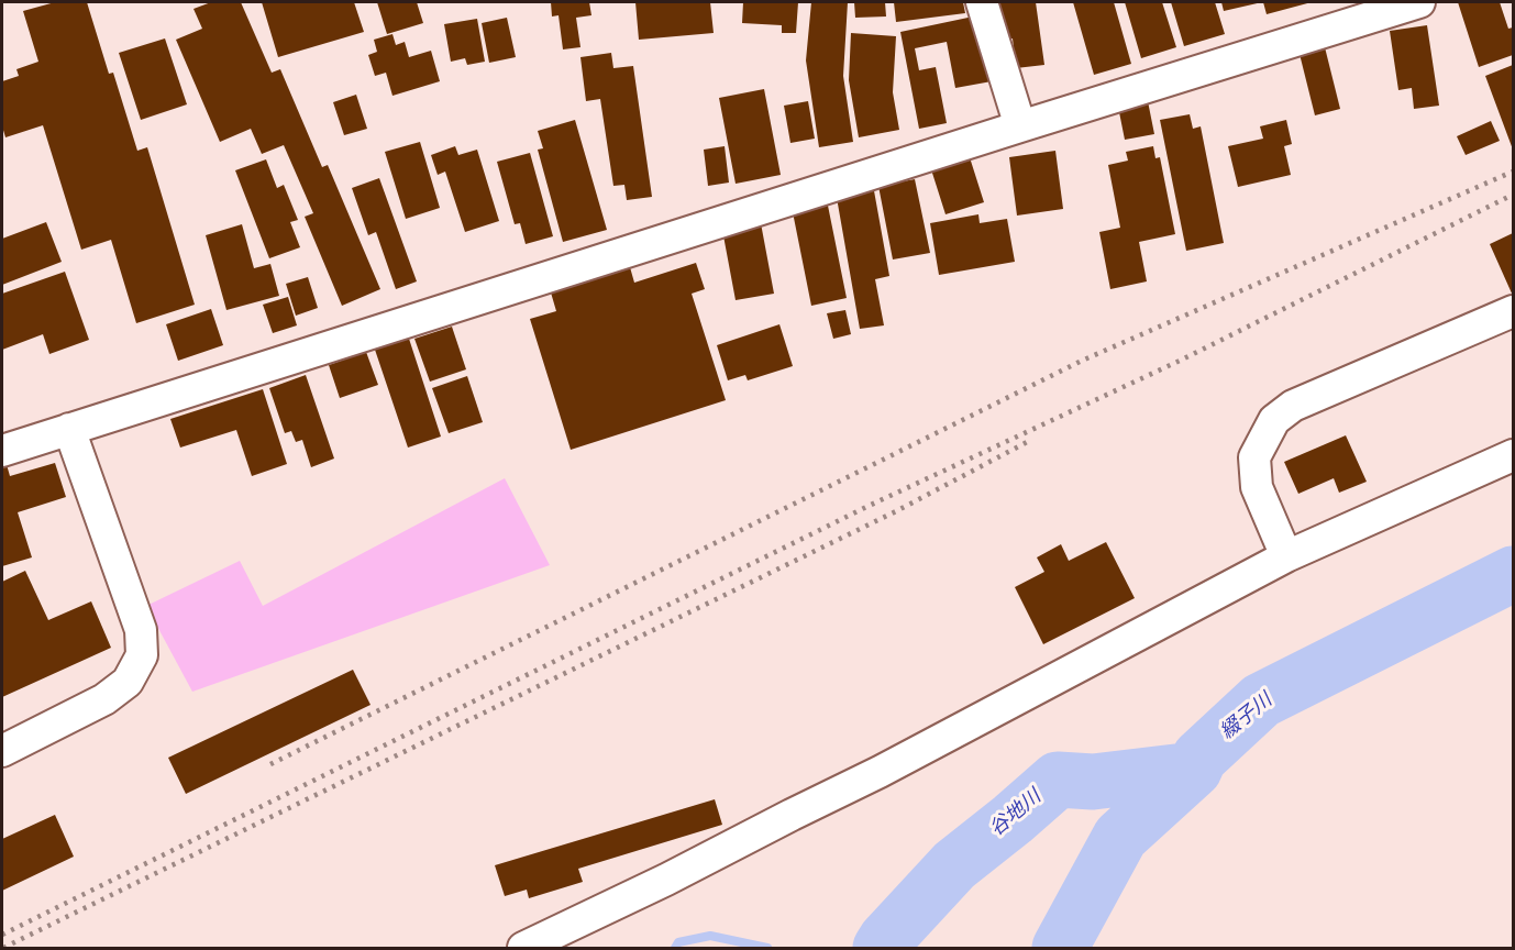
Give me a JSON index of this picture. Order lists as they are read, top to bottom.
{
  "water": ["綴子川", "谷地川"]
}
